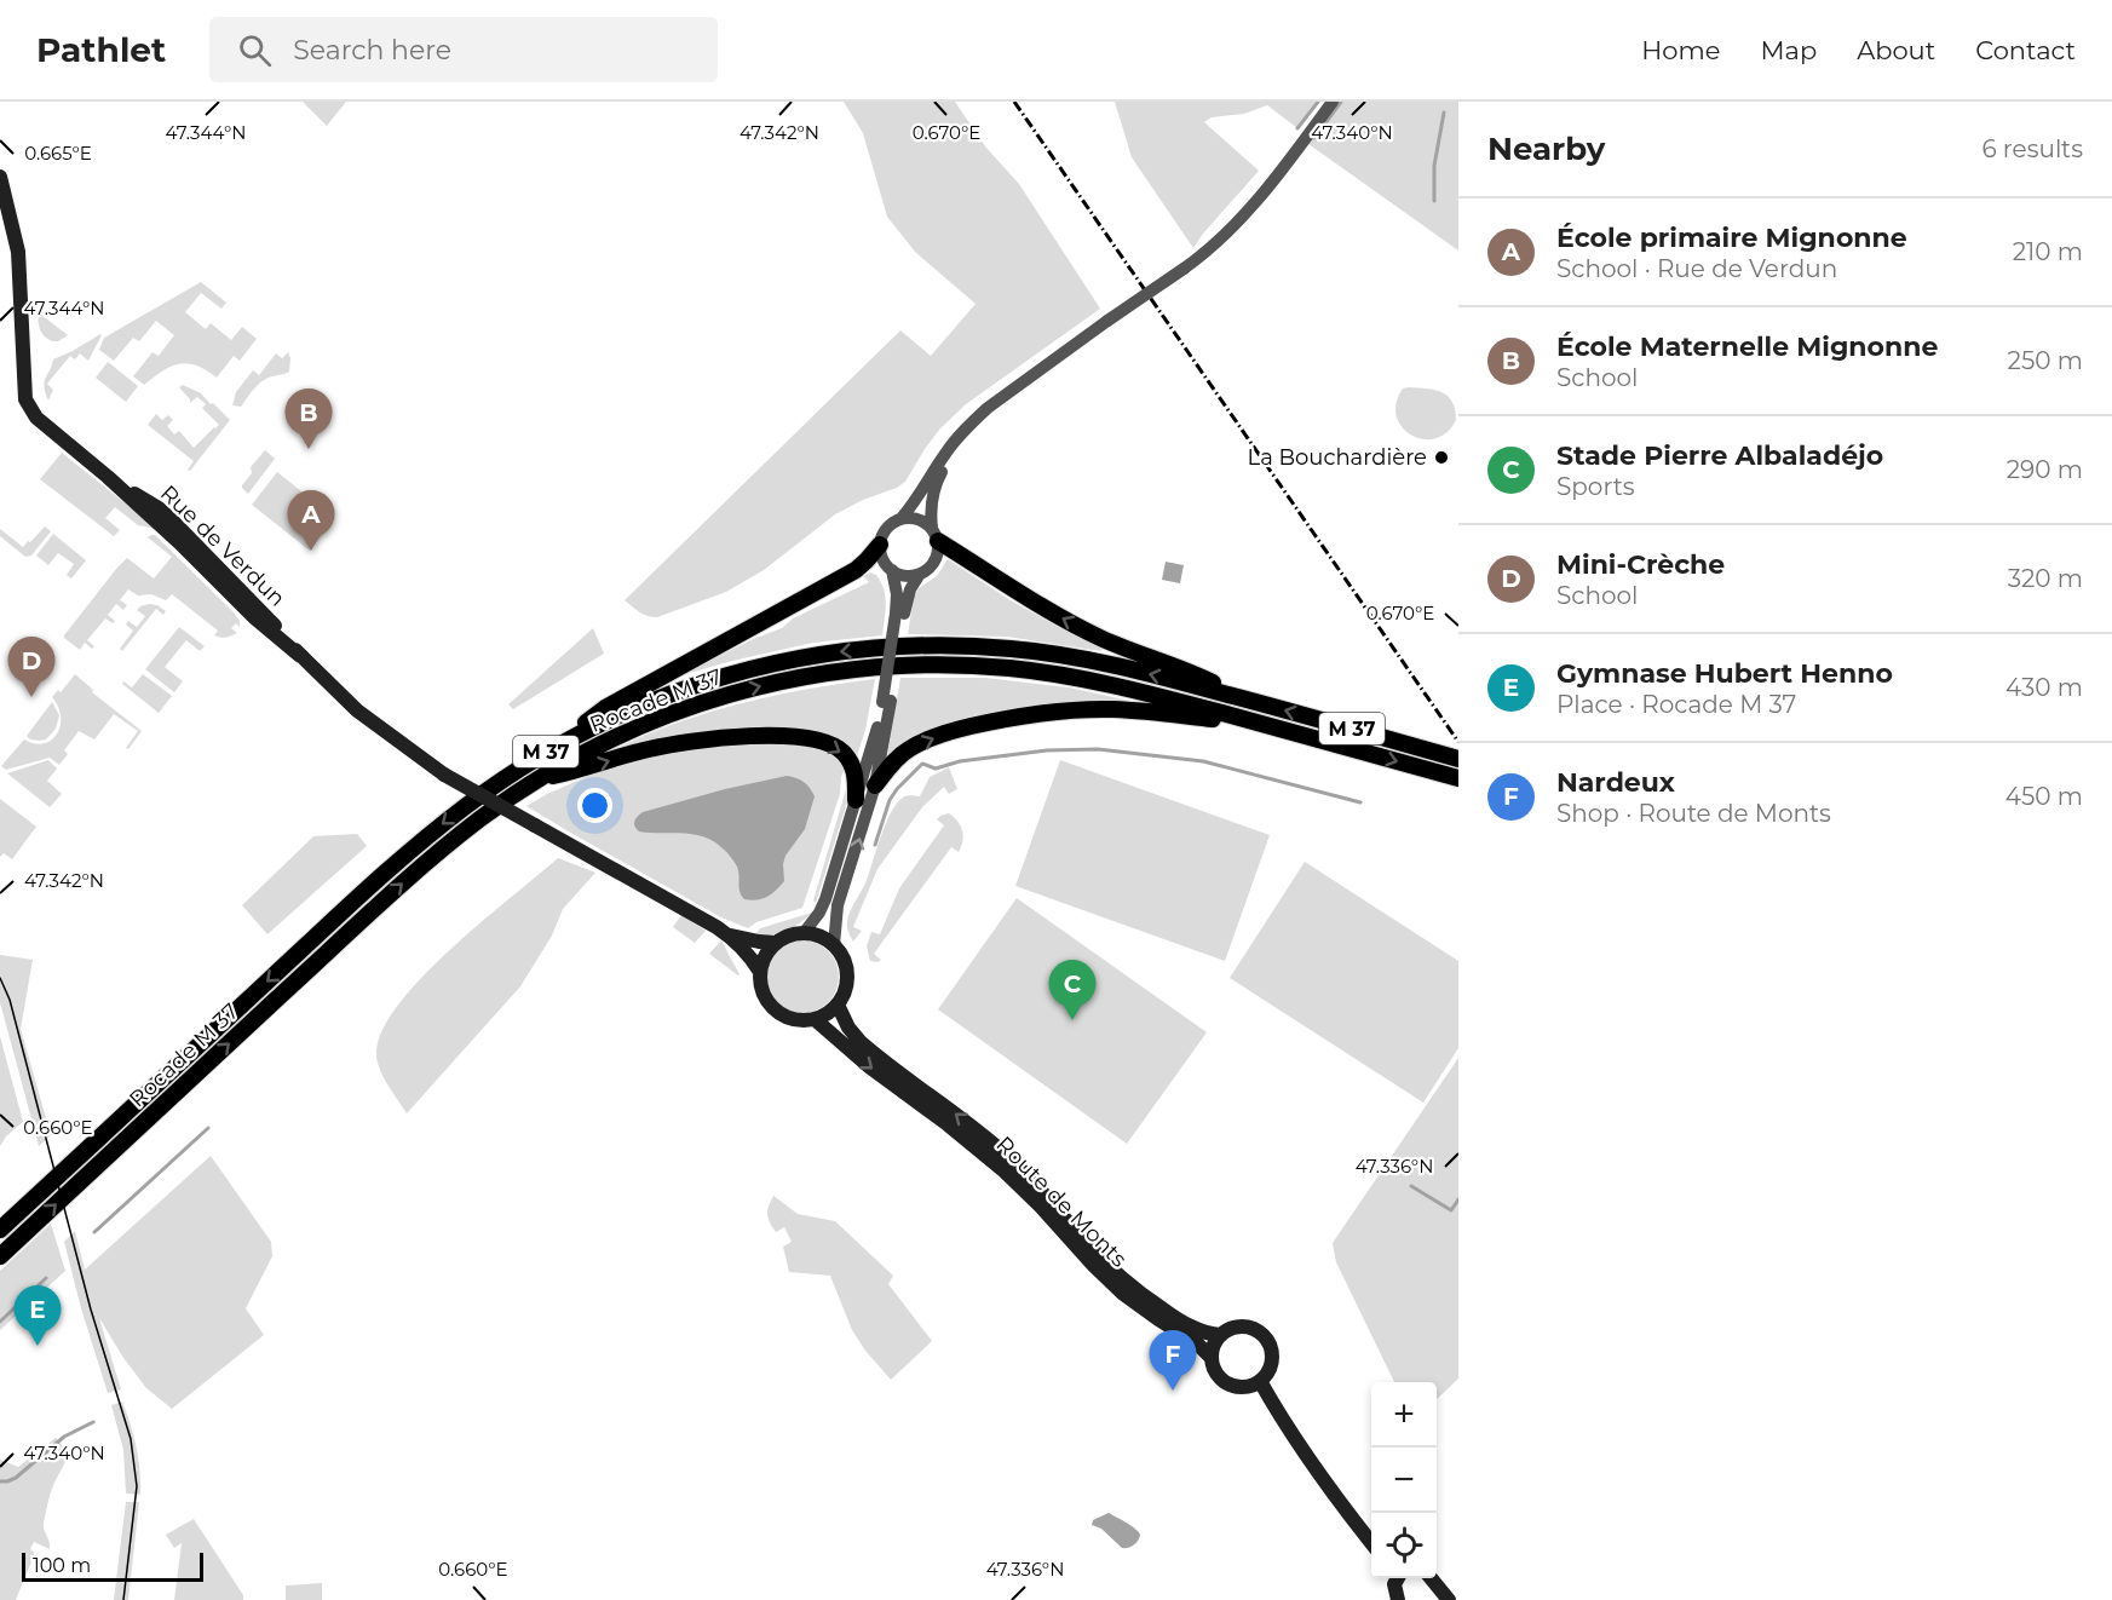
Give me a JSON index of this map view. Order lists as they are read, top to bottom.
{
  "streets": {
    "highway": ["Rocade M 37", "M 37"],
    "main road": ["Rue de Verdun", "Route de Monts"]
  },
  "crossings": [
    ["Rue de Verdun", "Route de Monts"]
  ],
  "places": ["La Bouchardière"],
  "scale_bar": "100 m",
  "page": {
    "header": "Pathlet",
    "search": "Search here",
    "nav": [
      "Home",
      "Map",
      "About",
      "Contact"
    ],
    "heading": ["Nearby", "6 results"],
    "list": [
      {
        "mark": "A",
        "name": "École primaire Mignonne",
        "note": "School · Rue de Verdun",
        "value": "210 m"
      },
      {
        "mark": "B",
        "name": "École Maternelle Mignonne",
        "note": "School",
        "value": "250 m"
      },
      {
        "mark": "C",
        "name": "Stade Pierre Albaladéjo",
        "note": "Sports",
        "value": "290 m"
      },
      {
        "mark": "D",
        "name": "Mini-Crèche",
        "note": "School",
        "value": "320 m"
      },
      {
        "mark": "E",
        "name": "Gymnase Hubert Henno",
        "note": "Place · Rocade M 37",
        "value": "430 m"
      },
      {
        "mark": "F",
        "name": "Nardeux",
        "note": "Shop · Route de Monts",
        "value": "450 m"
      }
    ],
    "pins": [
      "B",
      "A",
      "D",
      "C",
      "E",
      "F"
    ],
    "map_buttons": ["+", "−"],
    "scale": "100 m"
  },
  "coordinates": [
    "47.344°N",
    "47.342°N",
    "0.670°E",
    "47.340°N",
    "0.665°E",
    "0.660°E",
    "47.336°N"
  ]
}
